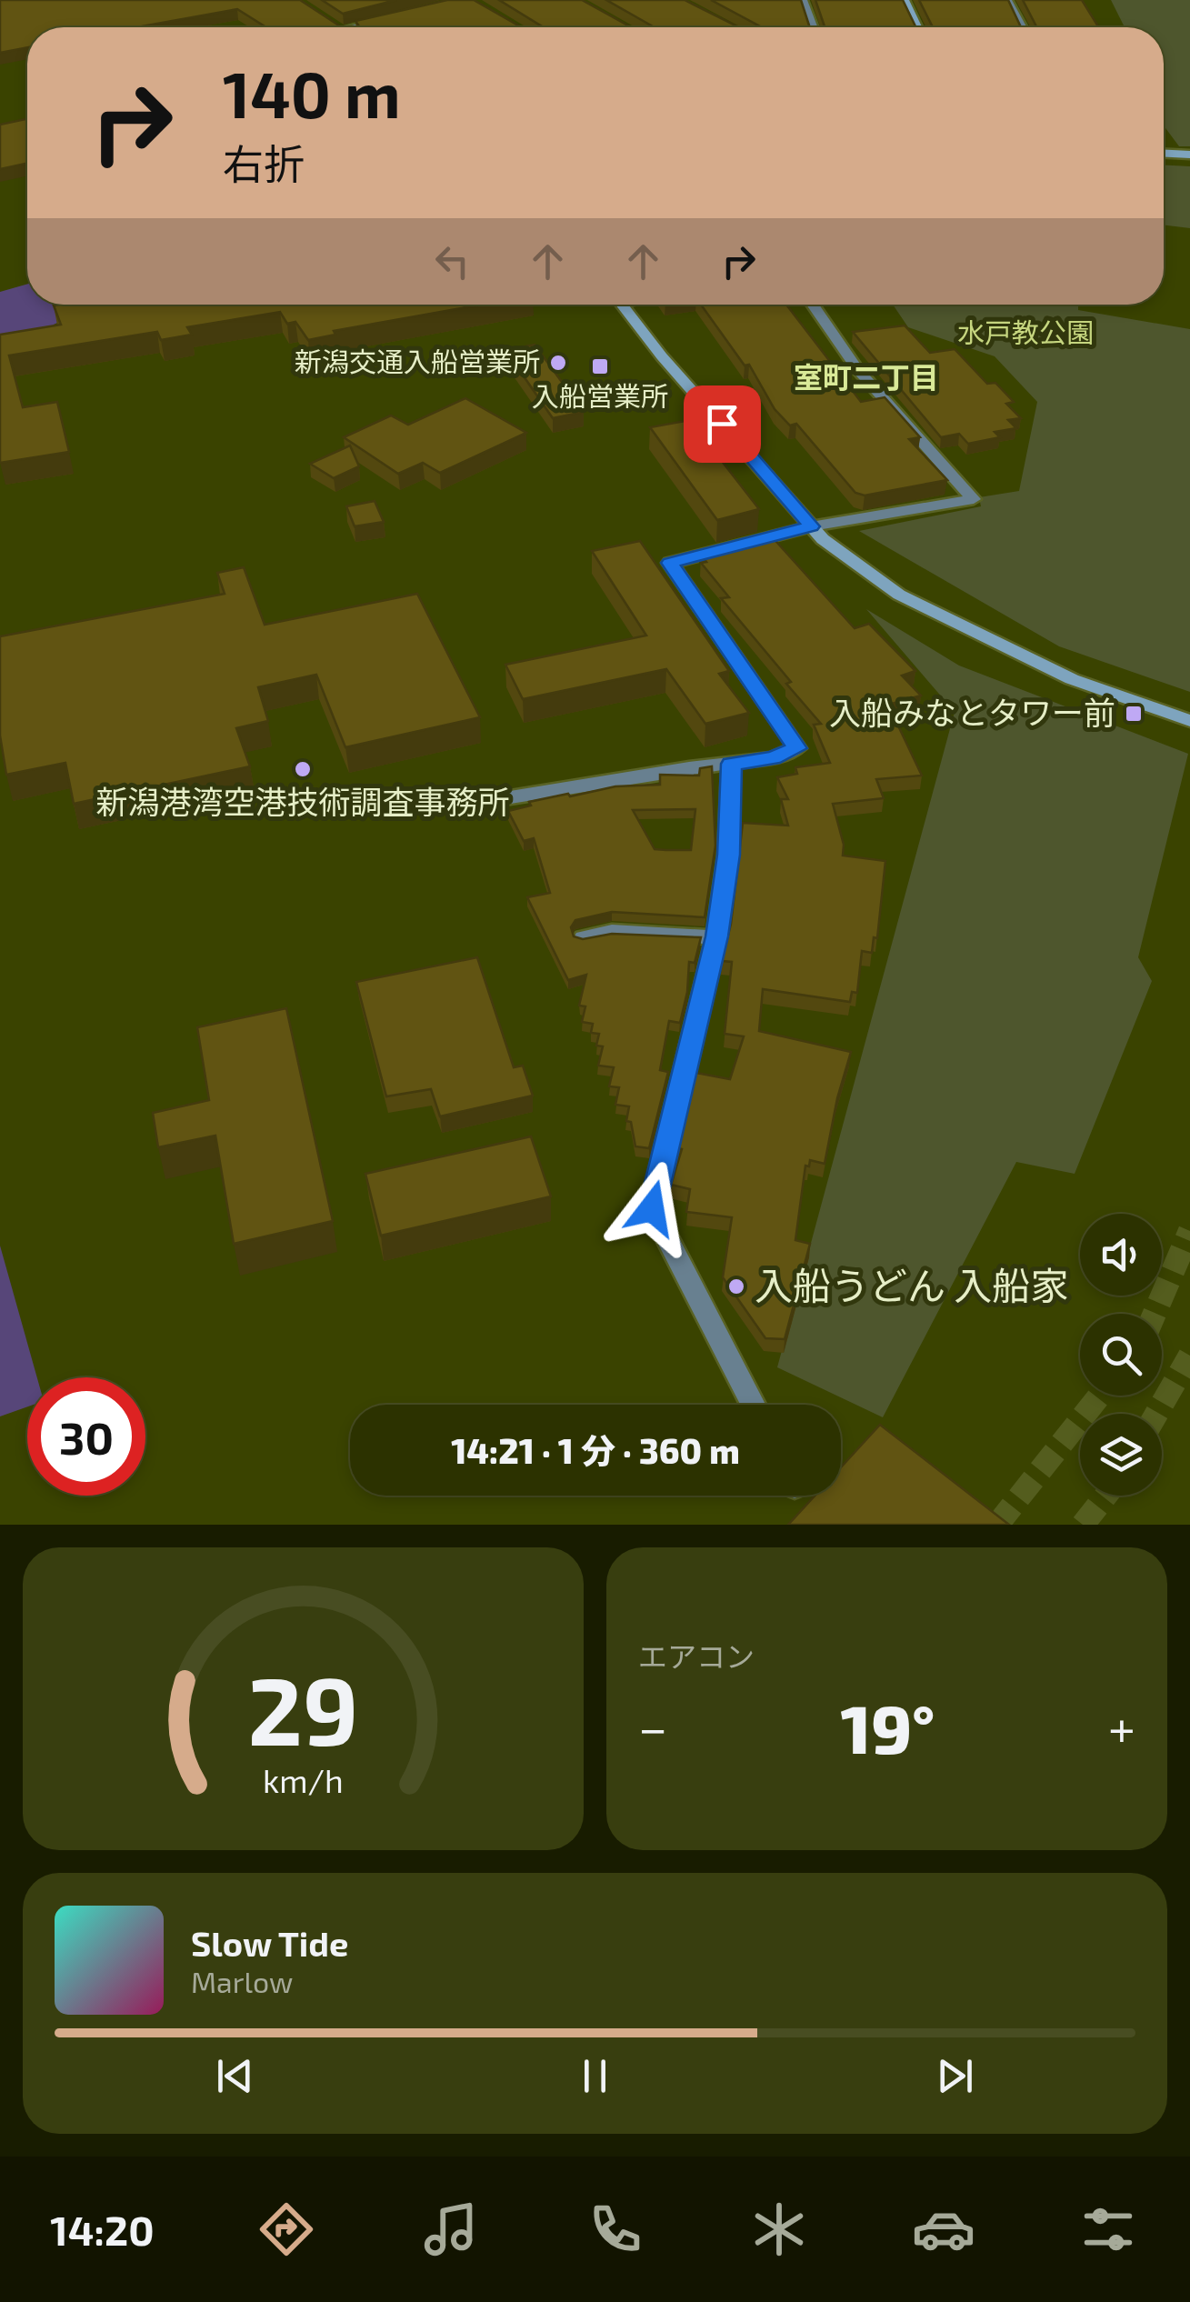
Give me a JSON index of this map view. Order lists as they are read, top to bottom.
{
  "districts": ["室町二丁目"],
  "parks": ["水戸教公園"],
  "places": {
    "other": ["新潟交通入船営業所", "新潟港湾空港技術調査事務所", "入船うどん 入船家"],
    "transit": ["入船営業所", "入船みなとタワー前"]
  },
  "page": {
    "turn": ["140 m", "右折"],
    "limit": "30",
    "trip": "14:21 · 1 分 · 360 m",
    "tile": "エアコン",
    "heat": ["−", "19°", "+"],
    "song": ["Slow Tide", "Marlow"],
    "tabs": "14:20",
    "gauge": ["29", "km/h"]
  }
}
